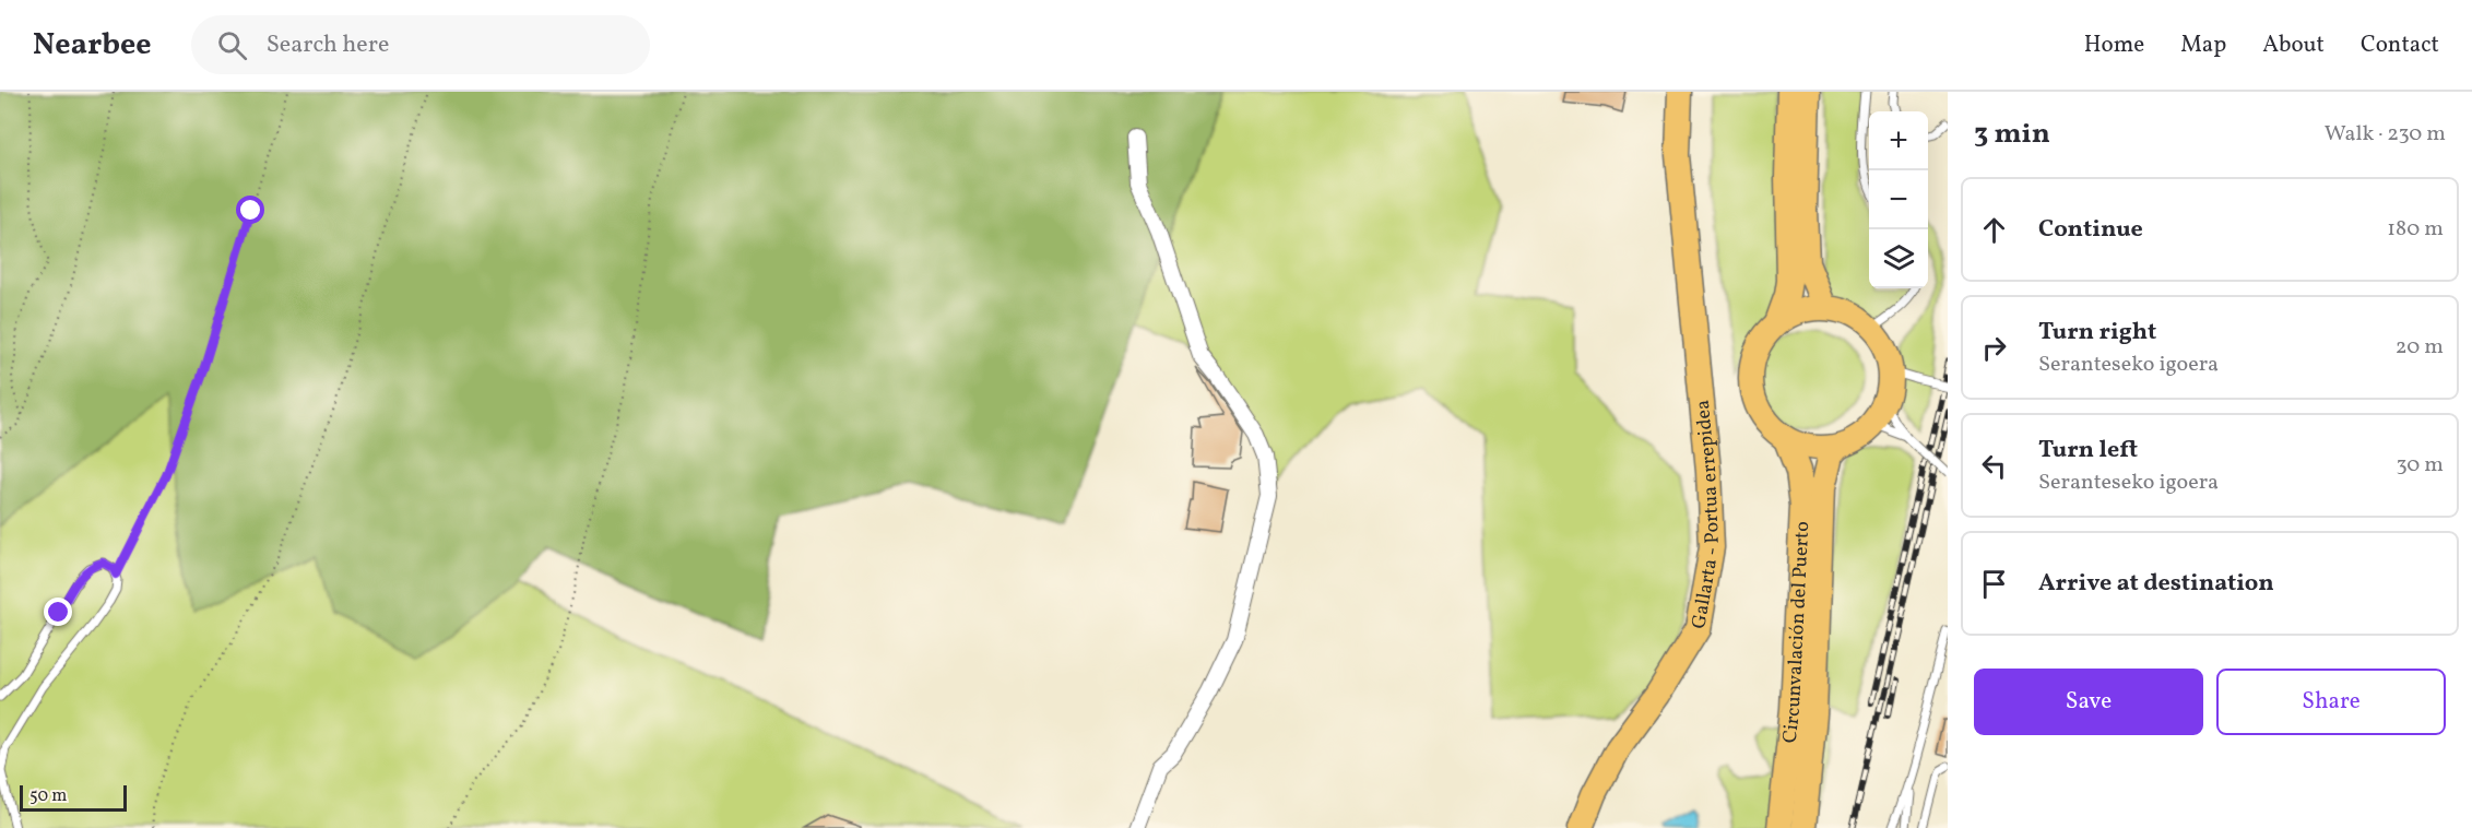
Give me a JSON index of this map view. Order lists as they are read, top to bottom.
{
  "streets": {
    "highway": ["Gallarta - Portua errepidea", "Circunvalación del Puerto"]
  },
  "scale_bar": "50 m",
  "page": {
    "header": "Nearbee",
    "search": "Search here",
    "nav": [
      "Home",
      "Map",
      "About",
      "Contact"
    ],
    "heading": ["3 min", "Walk · 230 m"],
    "map_buttons": ["+", "−"],
    "list": [
      ["Continue", "180 m"],
      ["Turn right", "Seranteseko igoera", "20 m"],
      ["Turn left", "Seranteseko igoera", "30 m"],
      "Arrive at destination"
    ],
    "buttons": ["Save", "Share"],
    "scale": "50 m"
  }
}
